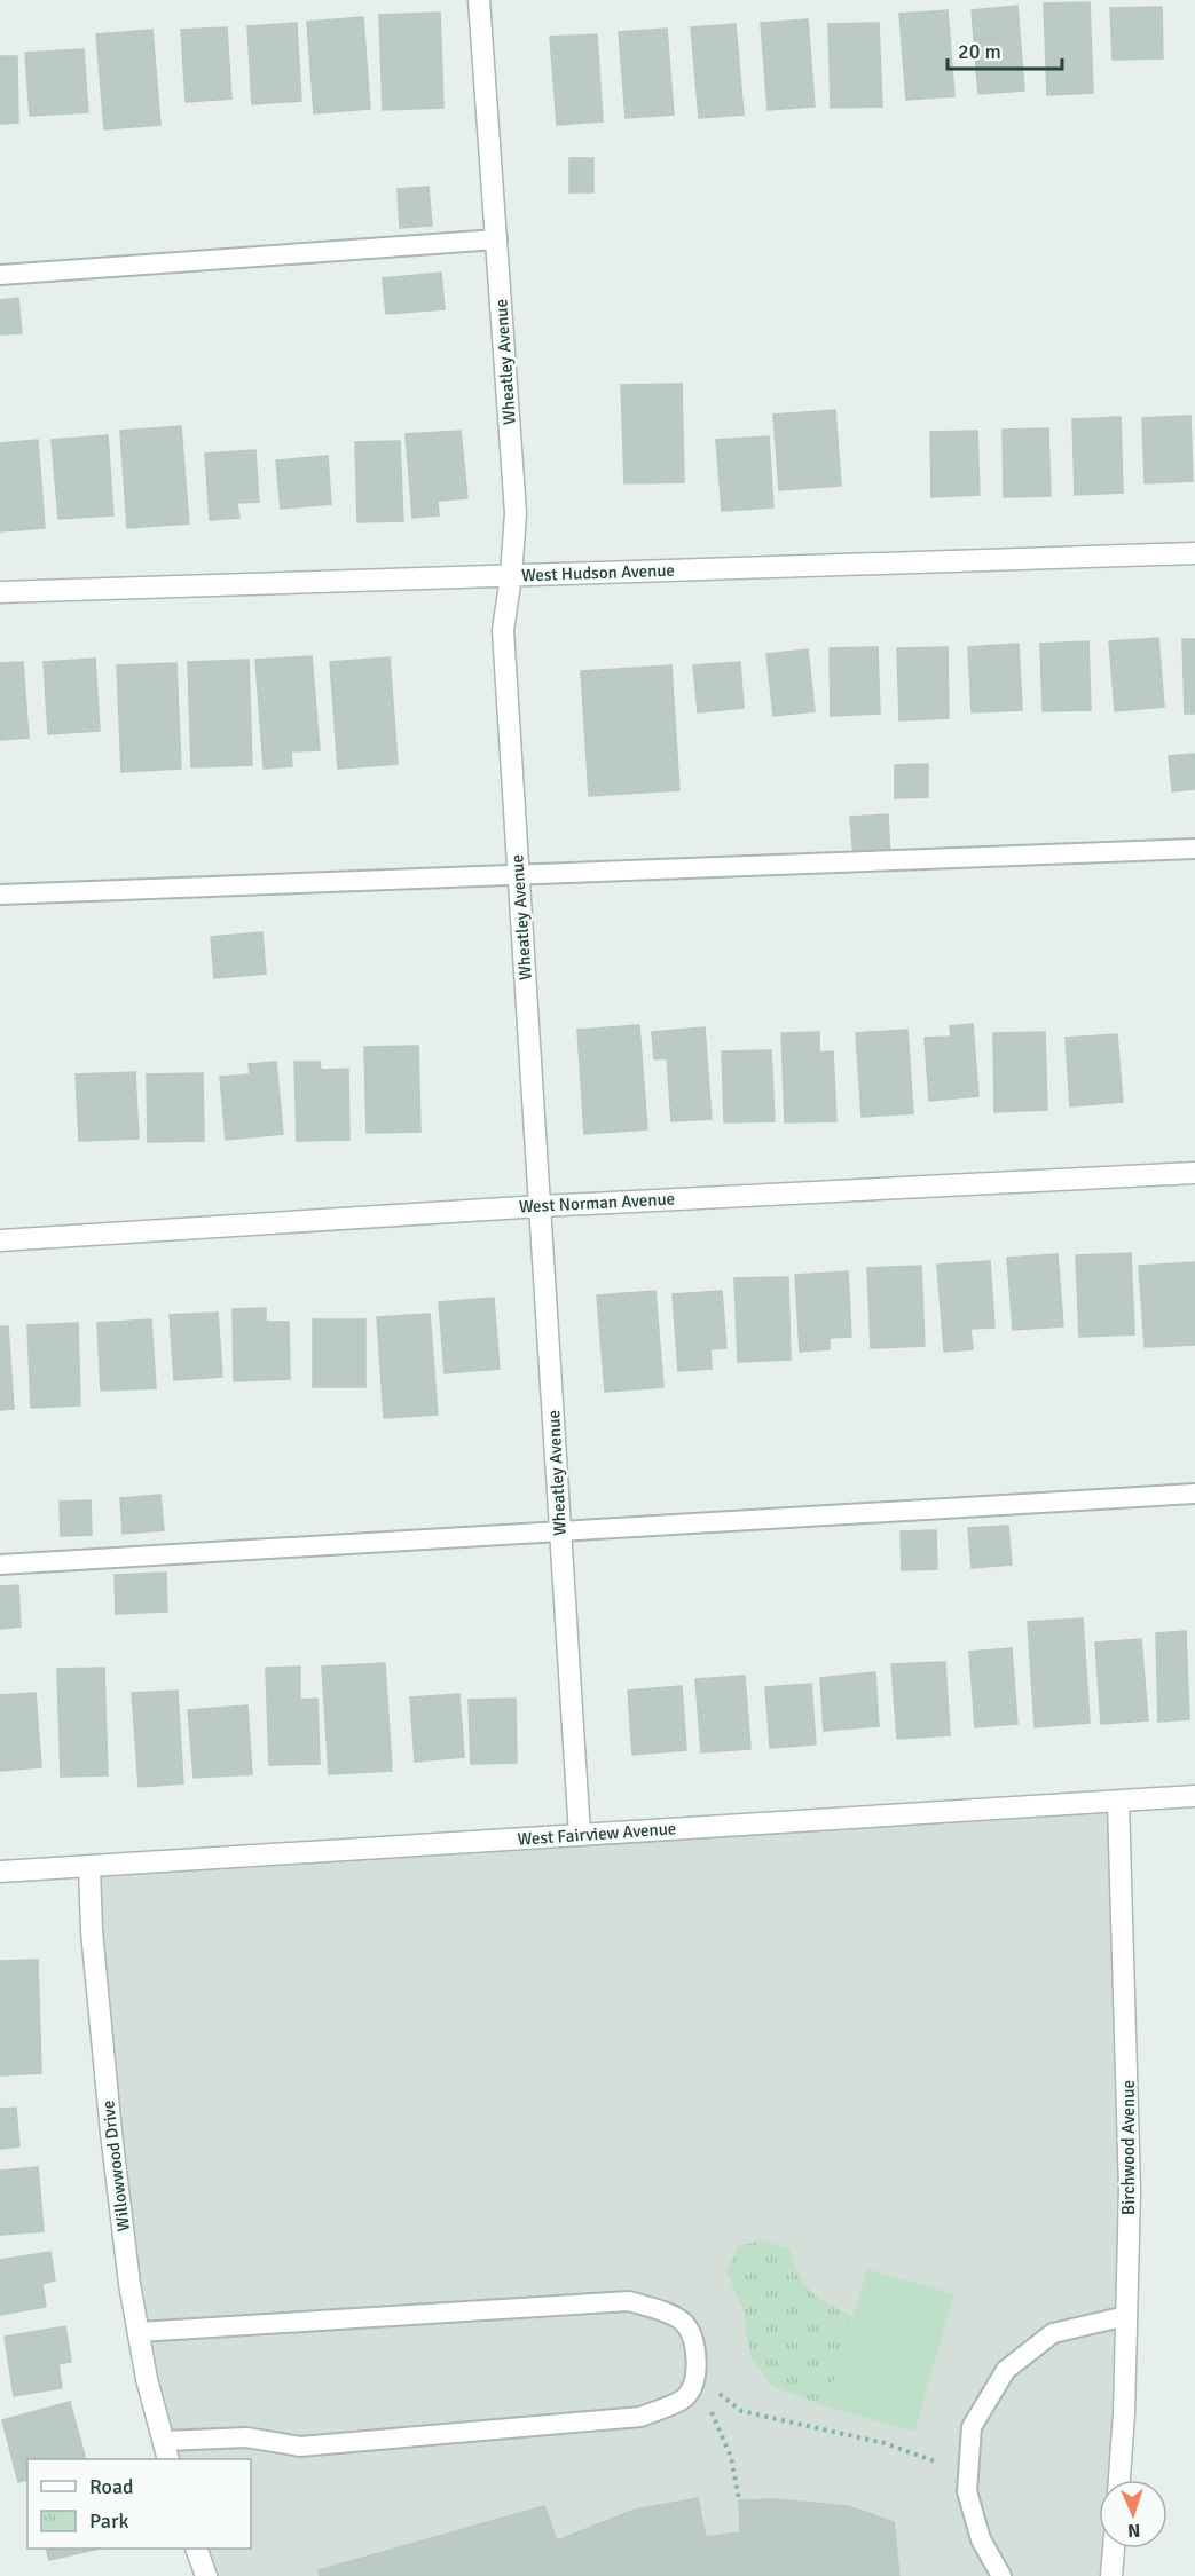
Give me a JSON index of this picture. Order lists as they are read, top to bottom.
{
  "streets": {
    "street": [
      "Wheatley Avenue",
      "West Hudson Avenue",
      "West Norman Avenue",
      "West Fairview Avenue",
      "Birchwood Avenue",
      "Willowwood Drive"
    ]
  },
  "crossings": [
    ["Wheatley Avenue", "West Hudson Avenue"],
    ["Wheatley Avenue", "West Norman Avenue"],
    ["Wheatley Avenue", "West Fairview Avenue"],
    ["West Fairview Avenue", "Birchwood Avenue"],
    ["West Fairview Avenue", "Willowwood Drive"]
  ],
  "legend": ["Road", "Park"],
  "scale_bar": "20 m",
  "north": "bottom"
}
